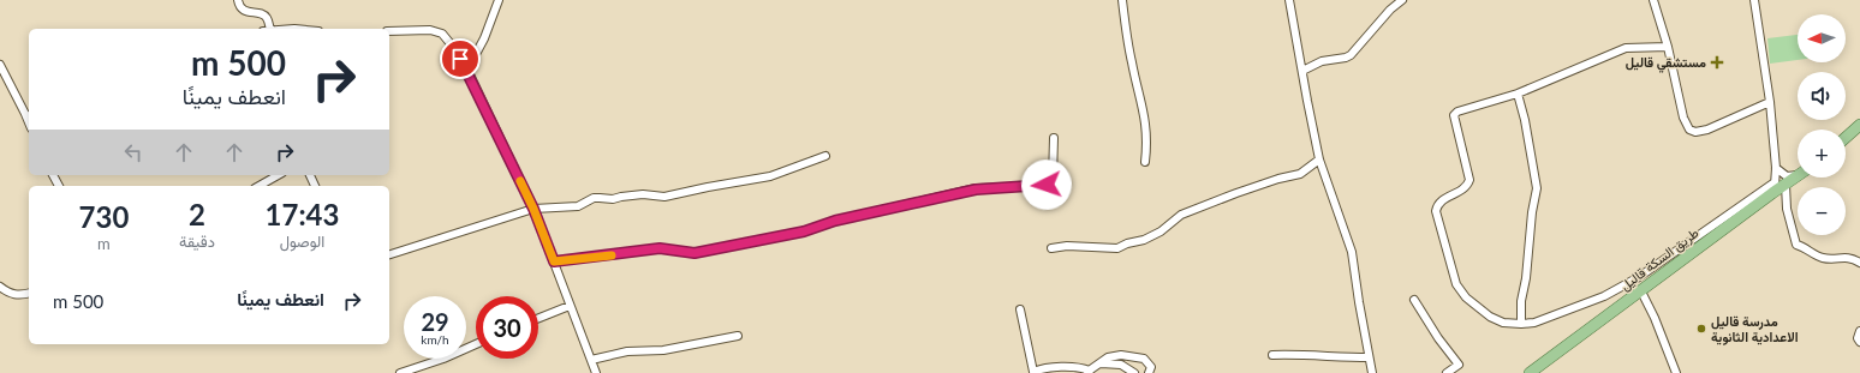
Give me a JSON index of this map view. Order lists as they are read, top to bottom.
{
  "streets": {
    "main road": ["طريق السكة قاليل"]
  },
  "places": {
    "health": ["مستشقي قاليل"],
    "other": ["مدرسة قاليل الاعدادية الثانوية"]
  },
  "north": "left",
  "page": {
    "map_buttons": ["+", "−"],
    "turn": ["500 m", "انعطف يمينًا"],
    "eta": [
      "17:43",
      "الوصول",
      "2",
      "دقيقة",
      "730",
      "m"
    ],
    "list": [
      {
        "name": "انعطف يمينًا",
        "value": "500 m"
      }
    ],
    "speed": "29 km/h",
    "limit": "30"
  }
}
